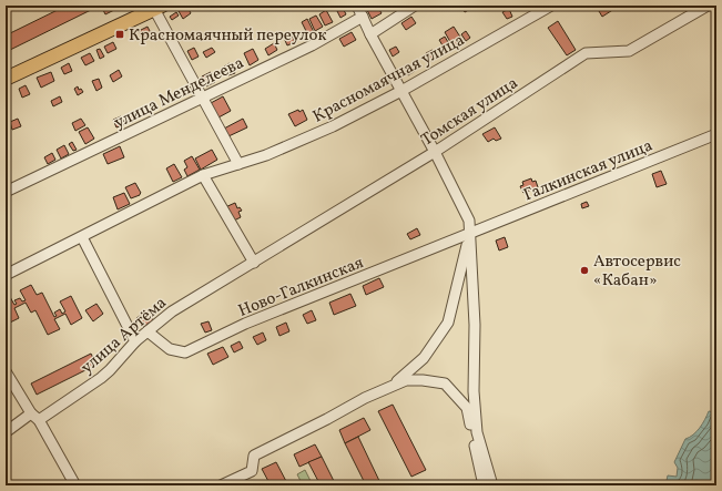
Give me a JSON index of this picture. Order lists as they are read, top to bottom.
{
  "streets": {
    "street": [
      "Красномаячная улица",
      "улица Менделеева",
      "Томская улица",
      "Галкинская улица",
      "Ново-Галкинская",
      "улица Артёма"
    ]
  },
  "crossings": [
    ["Томская улица", "улица Артёма"],
    ["Галкинская улица", "Ново-Галкинская"],
    ["Ново-Галкинская", "улица Артёма"]
  ],
  "places": {
    "transit": ["Красномаячный переулок"],
    "other": ["Автосервис «Кабан»"]
  }
}
